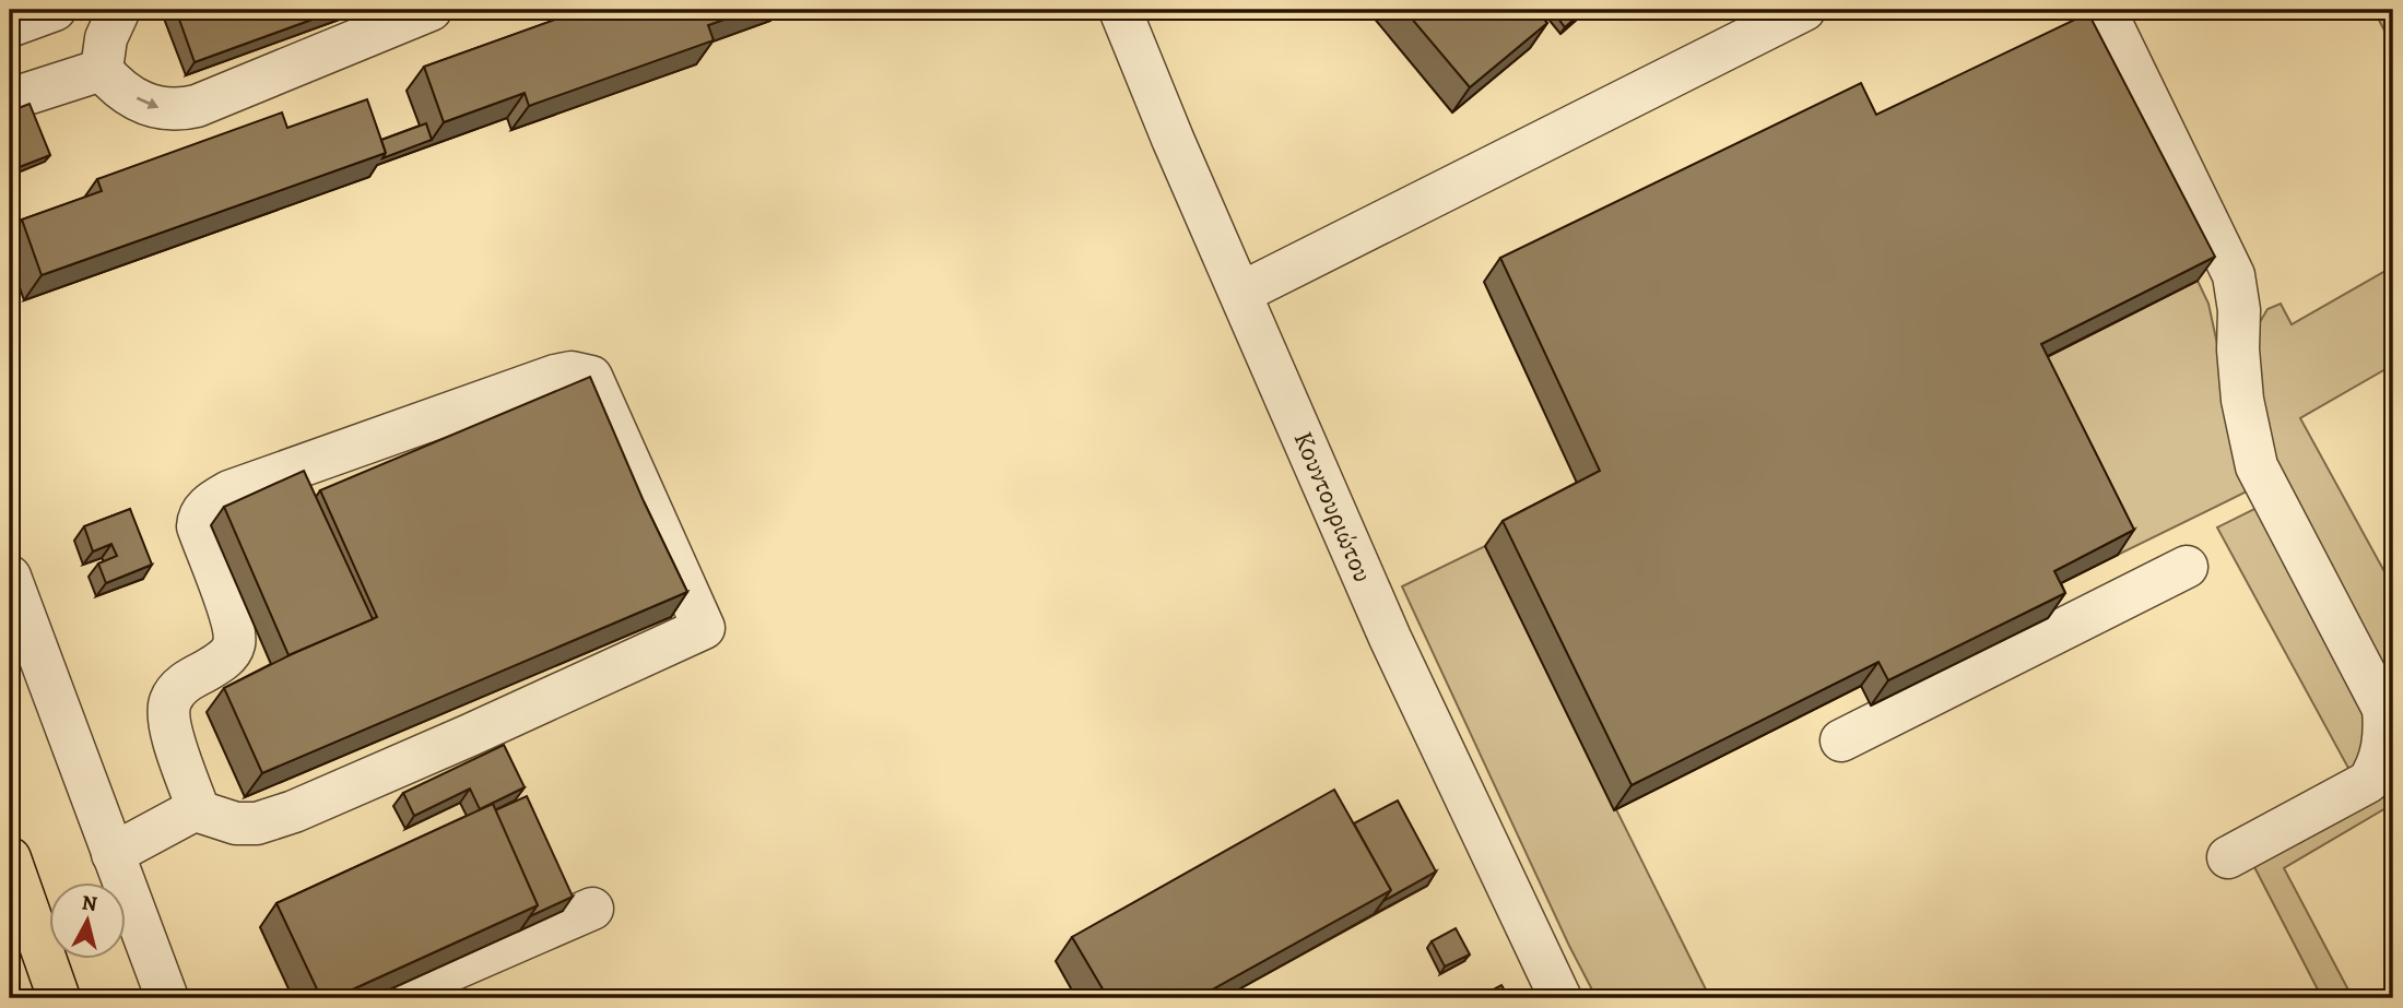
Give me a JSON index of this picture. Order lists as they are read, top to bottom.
{
  "streets": {
    "street": ["Κουντουριώτου"]
  },
  "north": "top"
}
